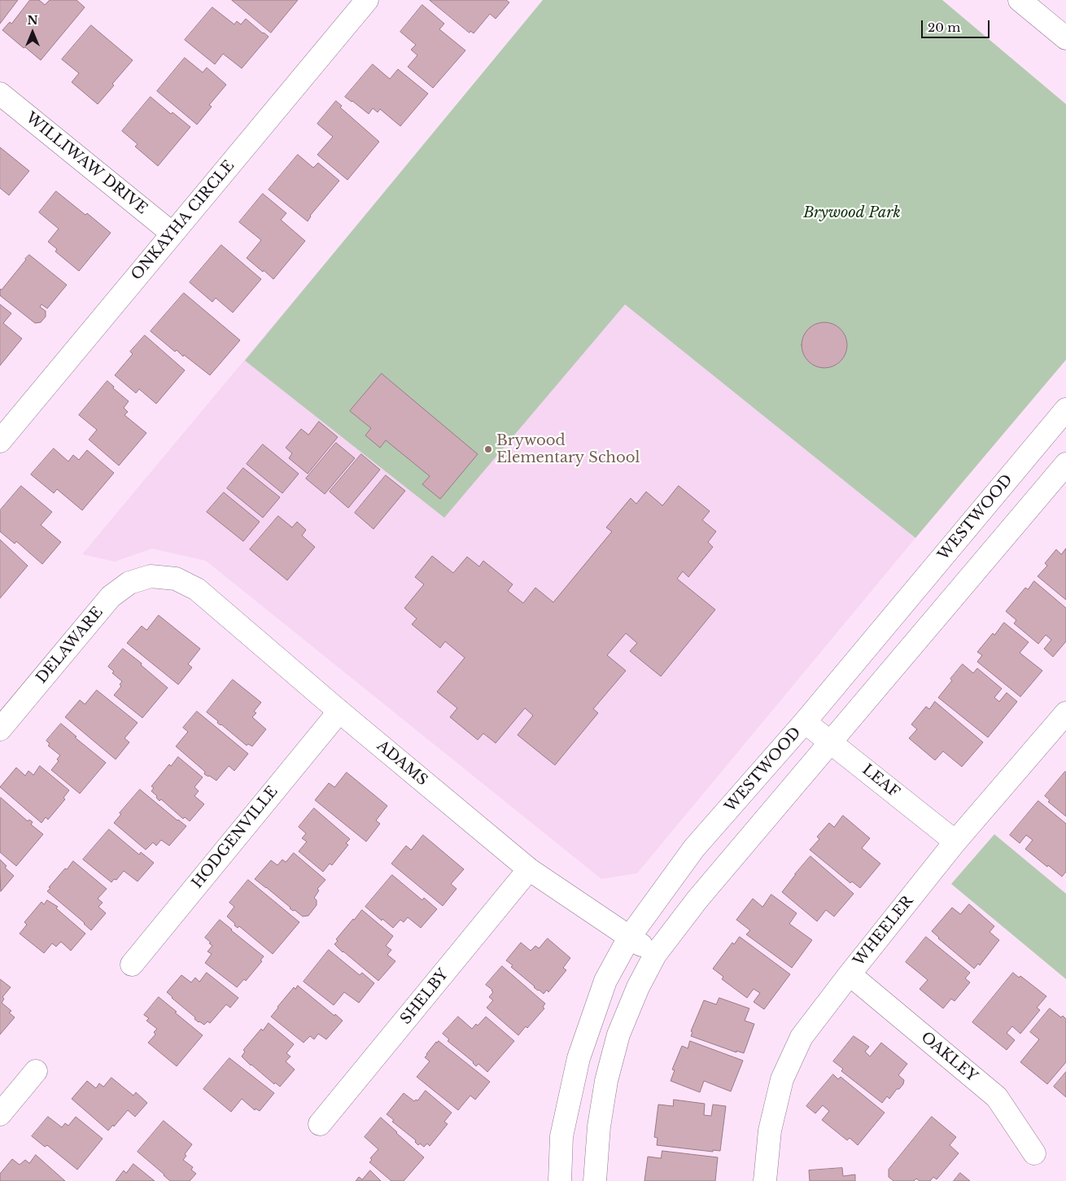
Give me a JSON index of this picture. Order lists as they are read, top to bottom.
{
  "streets": {
    "street": [
      "WILLIWAW DRIVE",
      "ONKAYHA CIRCLE",
      "WESTWOOD",
      "DELAWARE",
      "ADAMS",
      "LEAF",
      "HODGENVILLE",
      "WHEELER",
      "SHELBY",
      "OAKLEY"
    ]
  },
  "crossings": [
    ["WILLIWAW DRIVE", "ONKAYHA CIRCLE"],
    ["WESTWOOD", "ADAMS"],
    ["WESTWOOD", "LEAF"],
    ["DELAWARE", "ADAMS"],
    ["ADAMS", "HODGENVILLE"],
    ["ADAMS", "SHELBY"],
    ["LEAF", "WHEELER"],
    ["WHEELER", "OAKLEY"]
  ],
  "parks": ["Brywood Park"],
  "places": ["Brywood Elementary School"],
  "scale_bar": "20 m",
  "north": "top"
}
